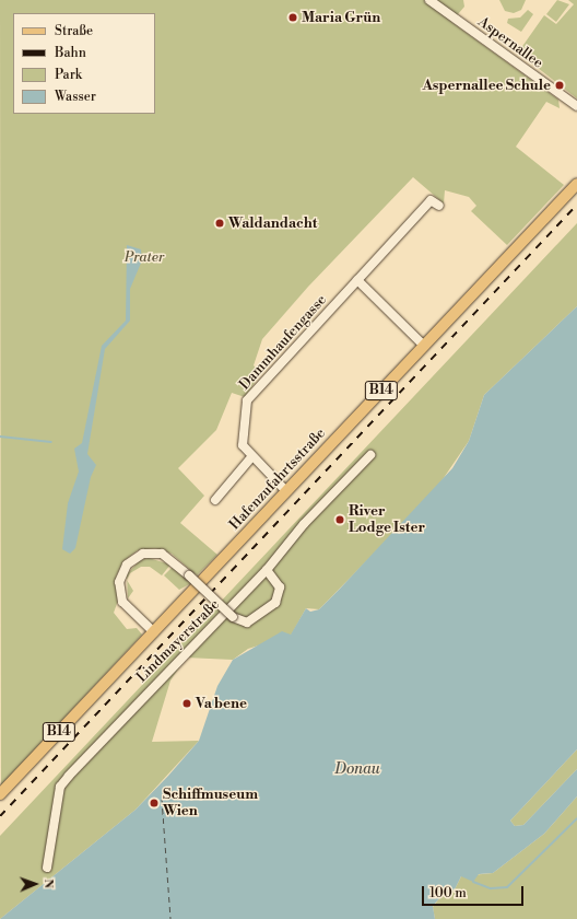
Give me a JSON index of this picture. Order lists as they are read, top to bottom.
{
  "streets": {
    "main road": ["B14", "Hafenzufahrtsstraße"],
    "street": ["Aspernallee", "Dammhaufengasse", "Lindmayerstraße"]
  },
  "crossings": [
    ["Dammhaufengasse", "Hafenzufahrtsstraße"]
  ],
  "water": ["Donau"],
  "parks": ["Prater"],
  "places": [
    "Maria Grün",
    "Aspernallee Schule",
    "Waldandacht",
    "River Lodge Ister",
    "Va bene",
    "Schiffmuseum Wien"
  ],
  "legend": [
    "Straße",
    "Bahn",
    "Park",
    "Wasser"
  ],
  "scale_bar": "100 m",
  "north": "right"
}
